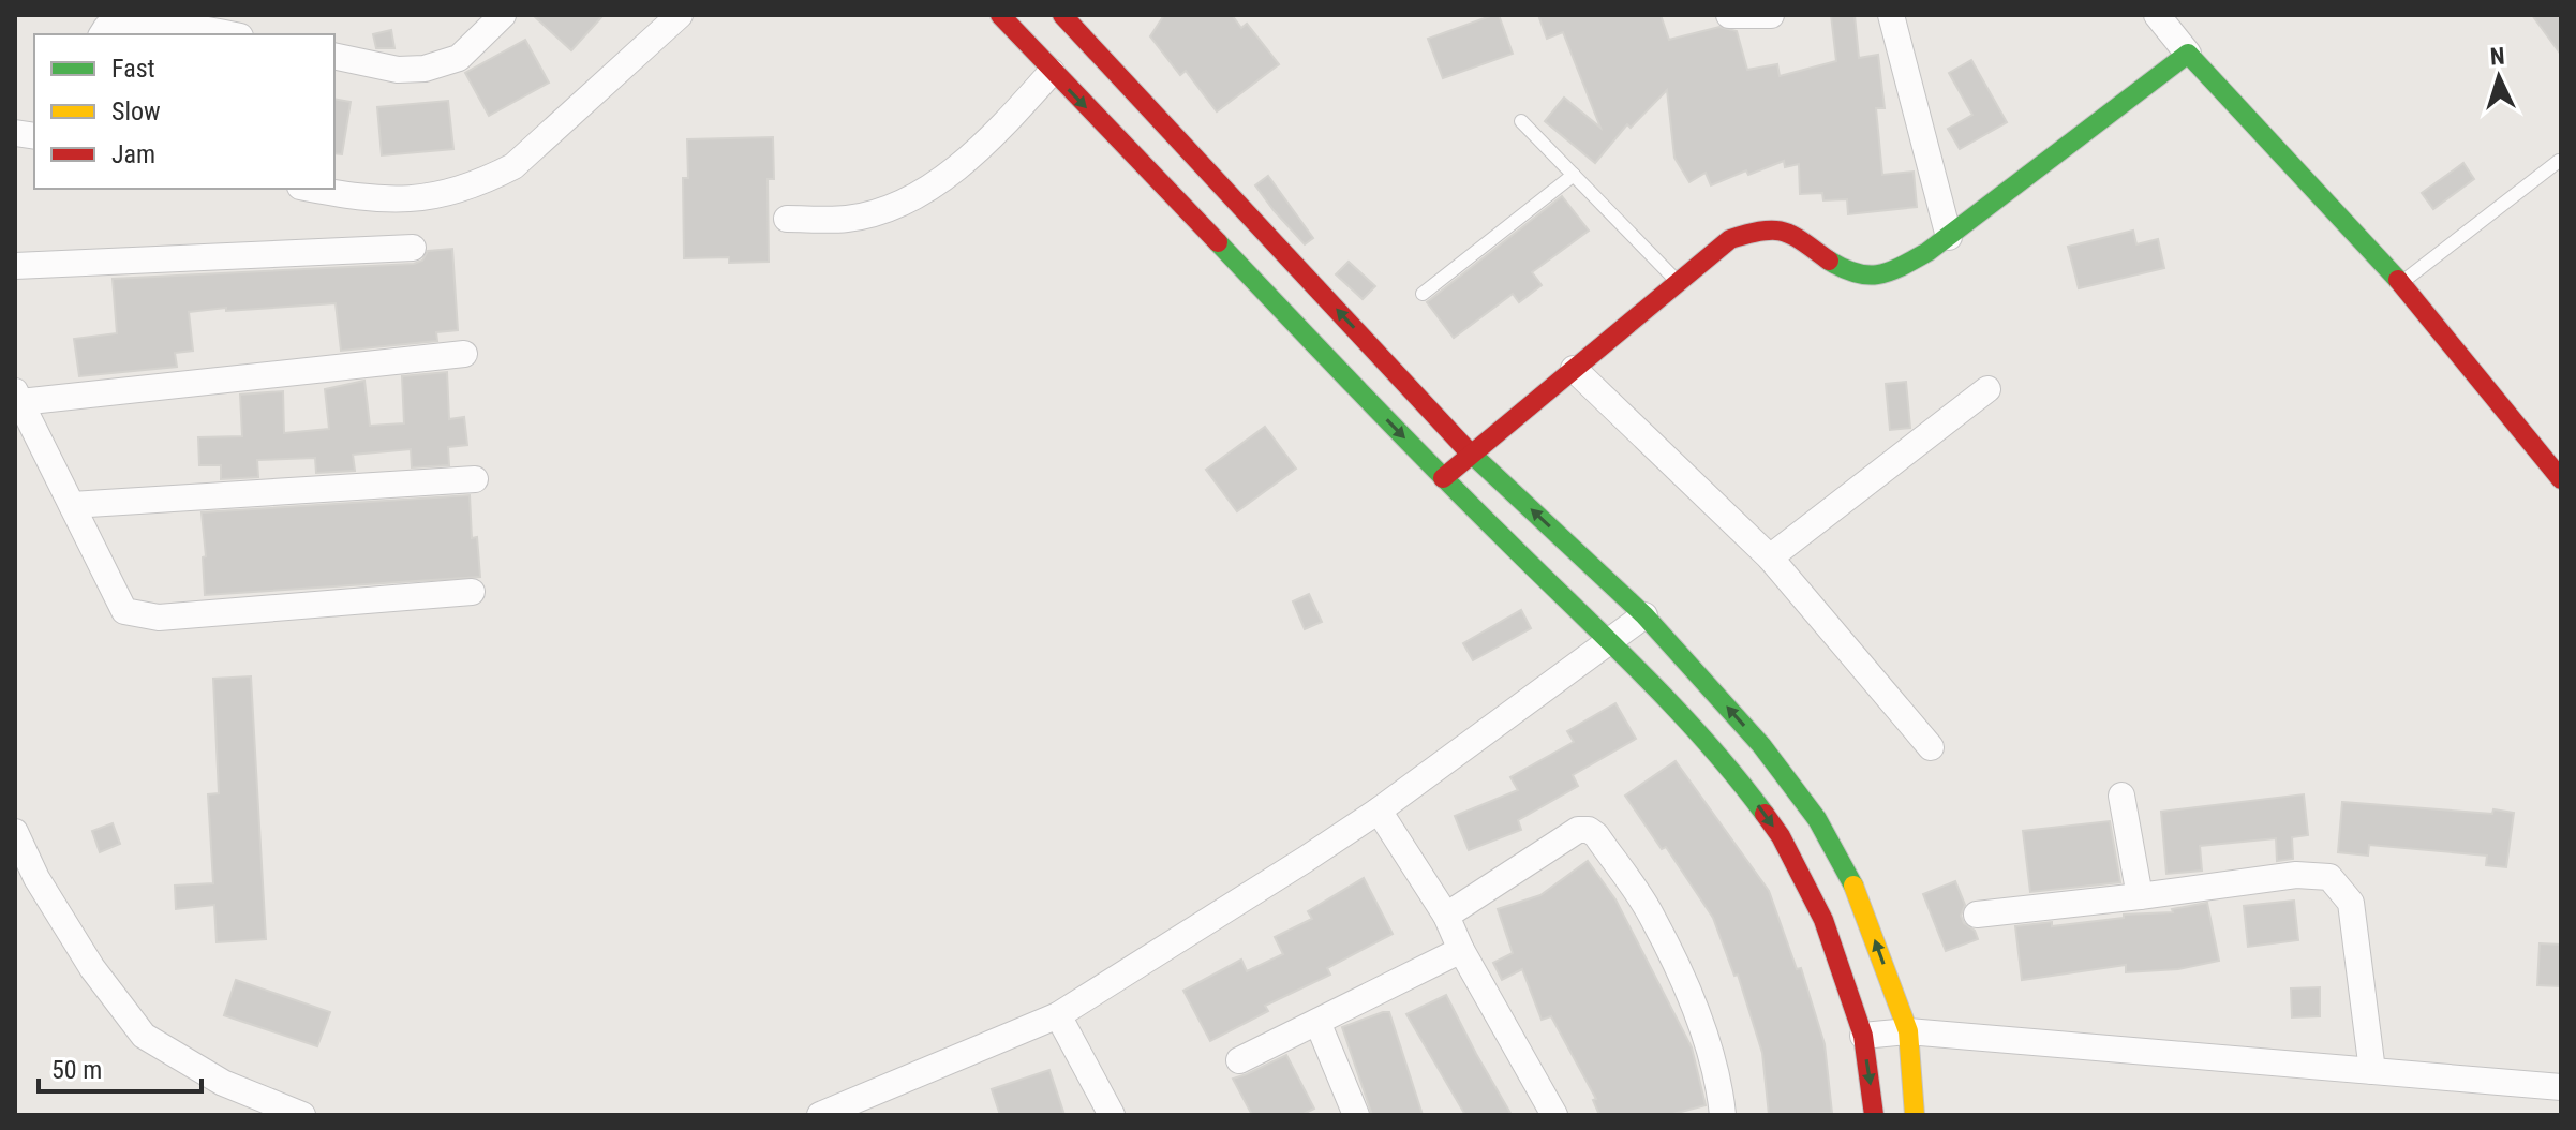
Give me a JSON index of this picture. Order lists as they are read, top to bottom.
{
  "legend": ["Fast", "Slow", "Jam"],
  "scale_bar": "50 m",
  "north": "top"
}
